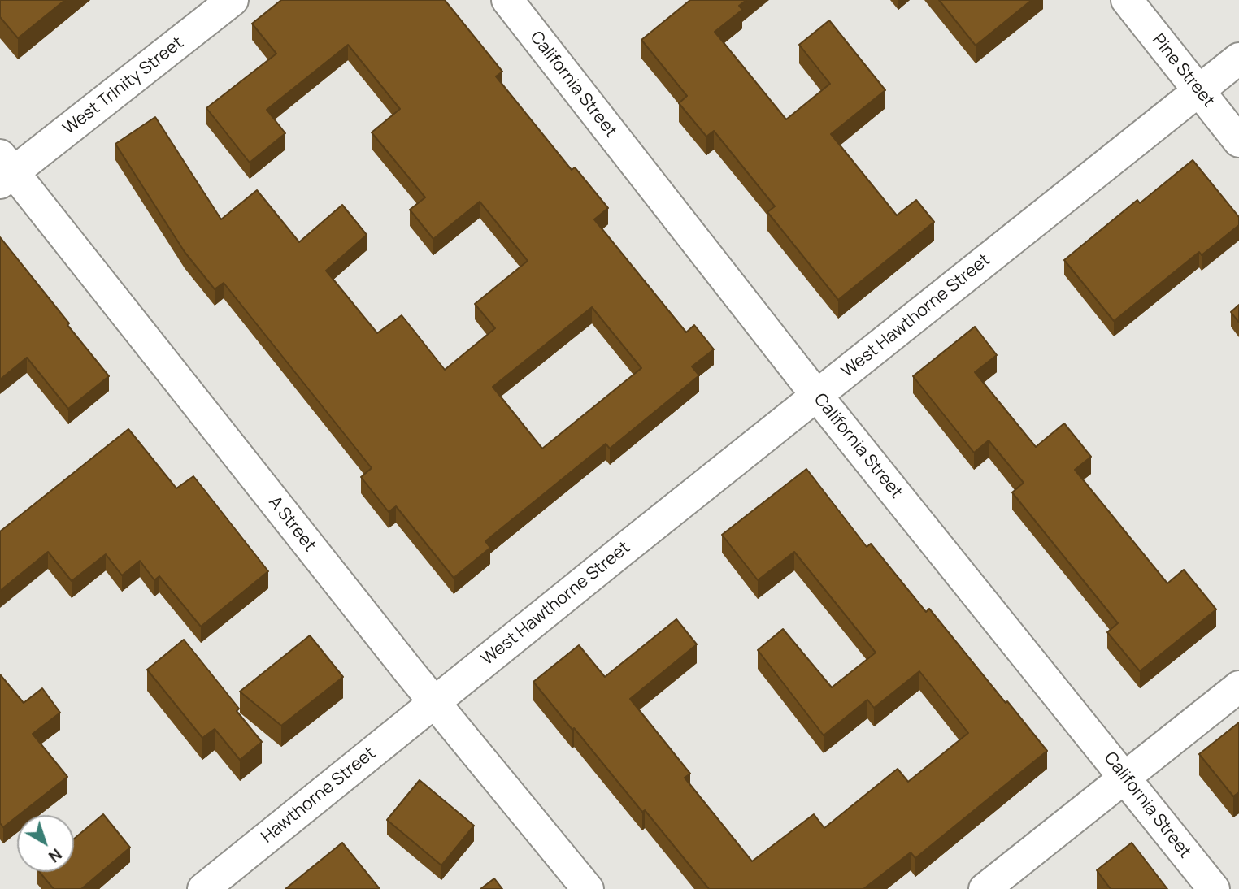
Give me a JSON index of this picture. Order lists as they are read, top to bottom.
{
  "streets": {
    "street": [
      "Pine Street",
      "California Street",
      "West Trinity Street",
      "West Hawthorne Street",
      "A Street",
      "Hawthorne Street"
    ]
  },
  "crossings": [
    ["Pine Street", "West Hawthorne Street"],
    ["California Street", "West Hawthorne Street"],
    ["West Trinity Street", "A Street"],
    ["West Hawthorne Street", "A Street"],
    ["West Hawthorne Street", "Hawthorne Street"],
    ["A Street", "Hawthorne Street"]
  ],
  "north": "bottom right"
}
